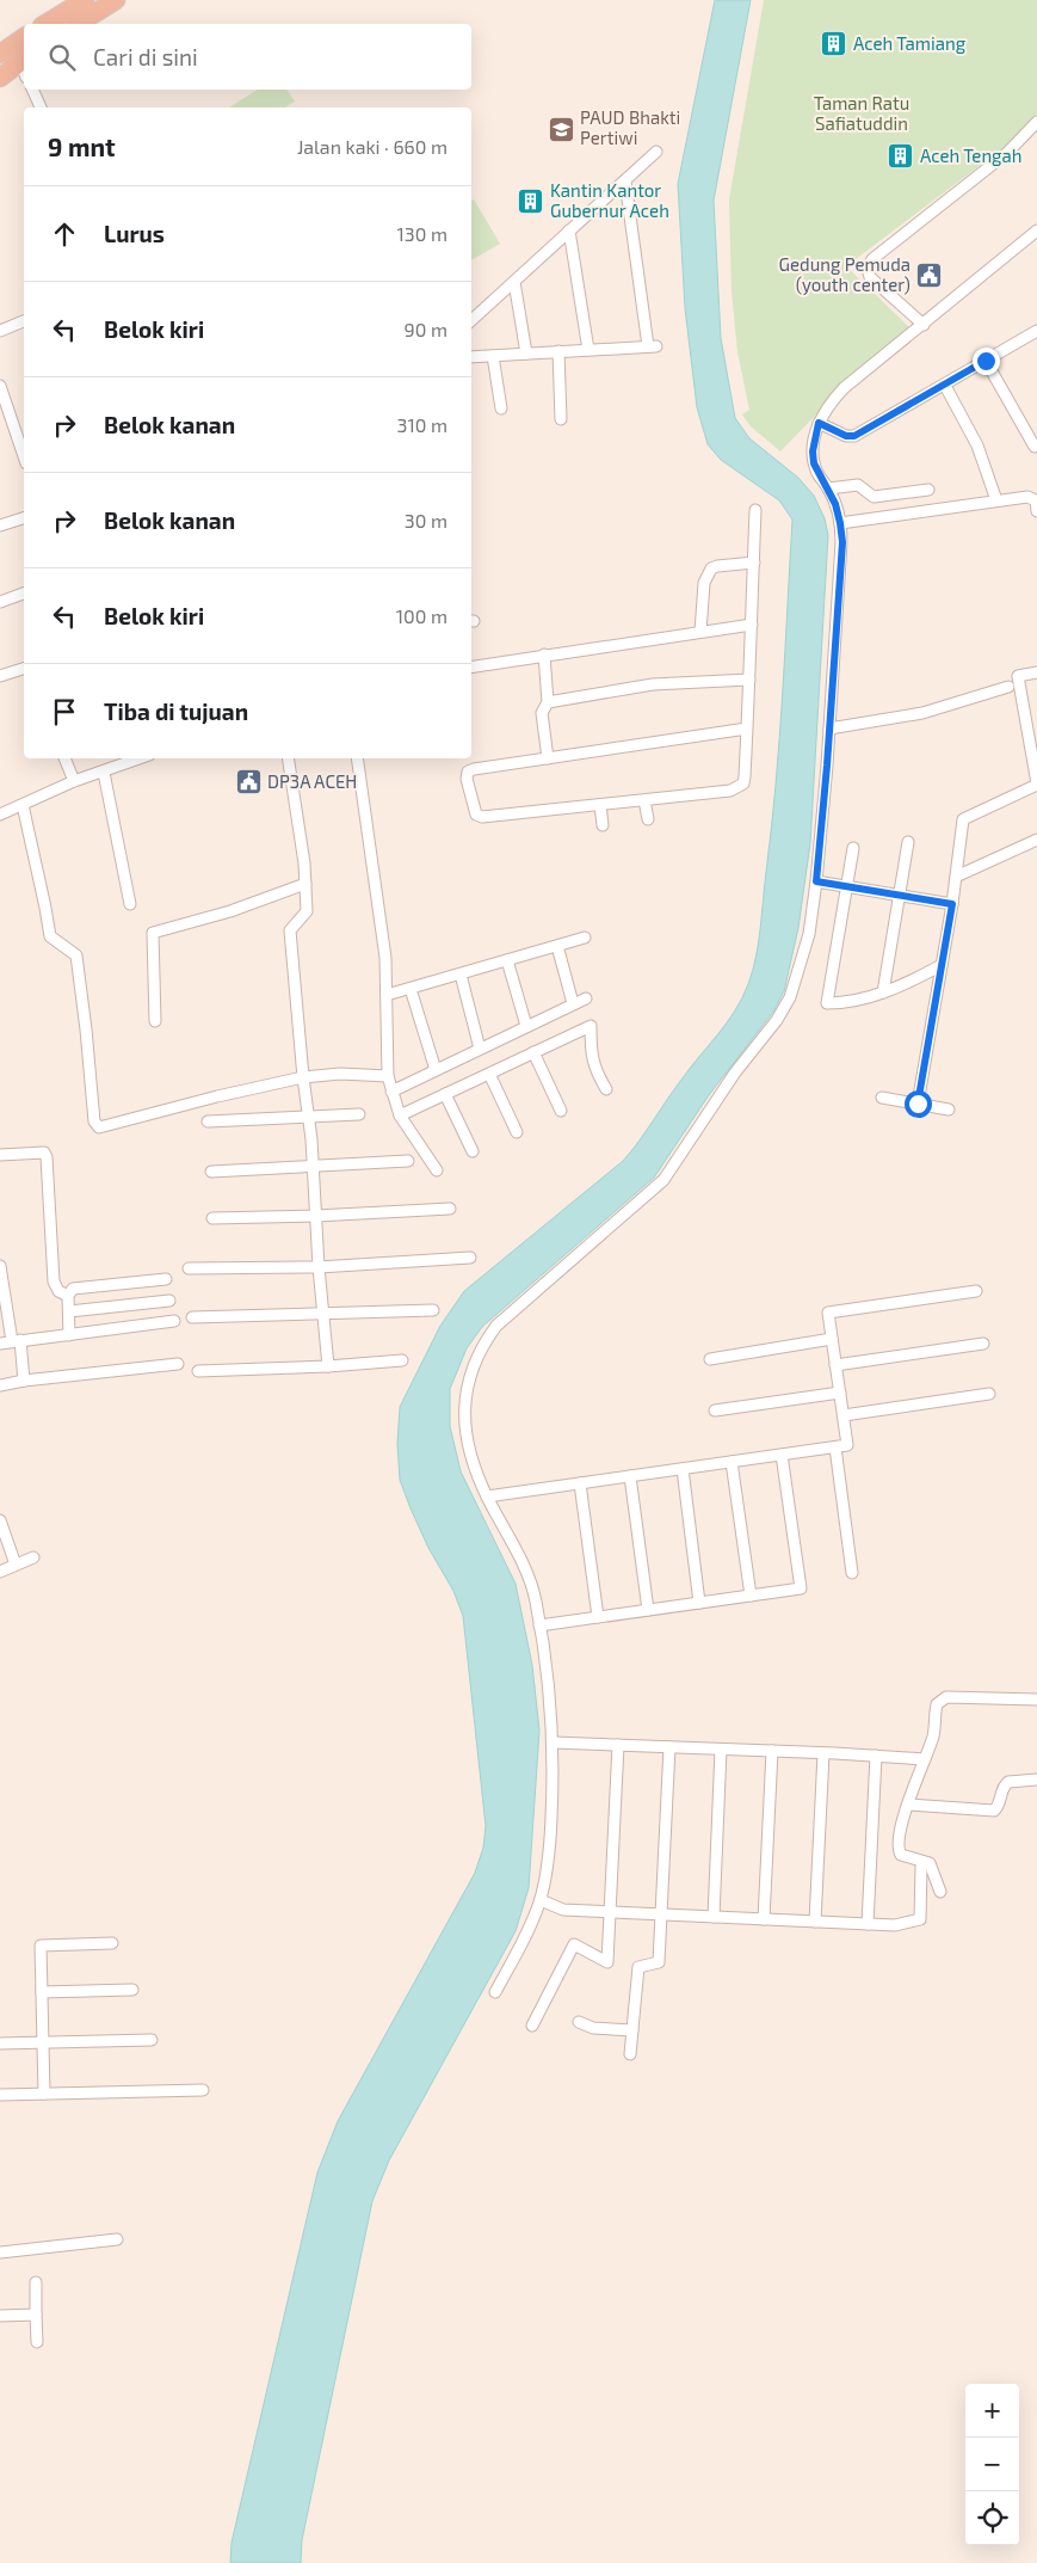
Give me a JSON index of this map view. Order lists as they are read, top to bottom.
{
  "parks": ["Taman Ratu Safiatuddin"],
  "places": {
    "building": ["Aceh Tamiang", "Aceh Tengah", "Kantin Kantor Gubernur Aceh"],
    "school or university": ["PAUD Bhakti Pertiwi"],
    "public building": ["Gedung Pemuda (youth center)", "DP3A ACEH"]
  },
  "page": {
    "search": "Cari di sini",
    "heading": ["9 mnt", "Jalan kaki · 660 m"],
    "list": [
      ["Lurus", "130 m"],
      ["Belok kiri", "90 m"],
      ["Belok kanan", "310 m"],
      ["Belok kanan", "30 m"],
      ["Belok kiri", "100 m"],
      "Tiba di tujuan"
    ],
    "map_buttons": ["+", "−"]
  }
}
